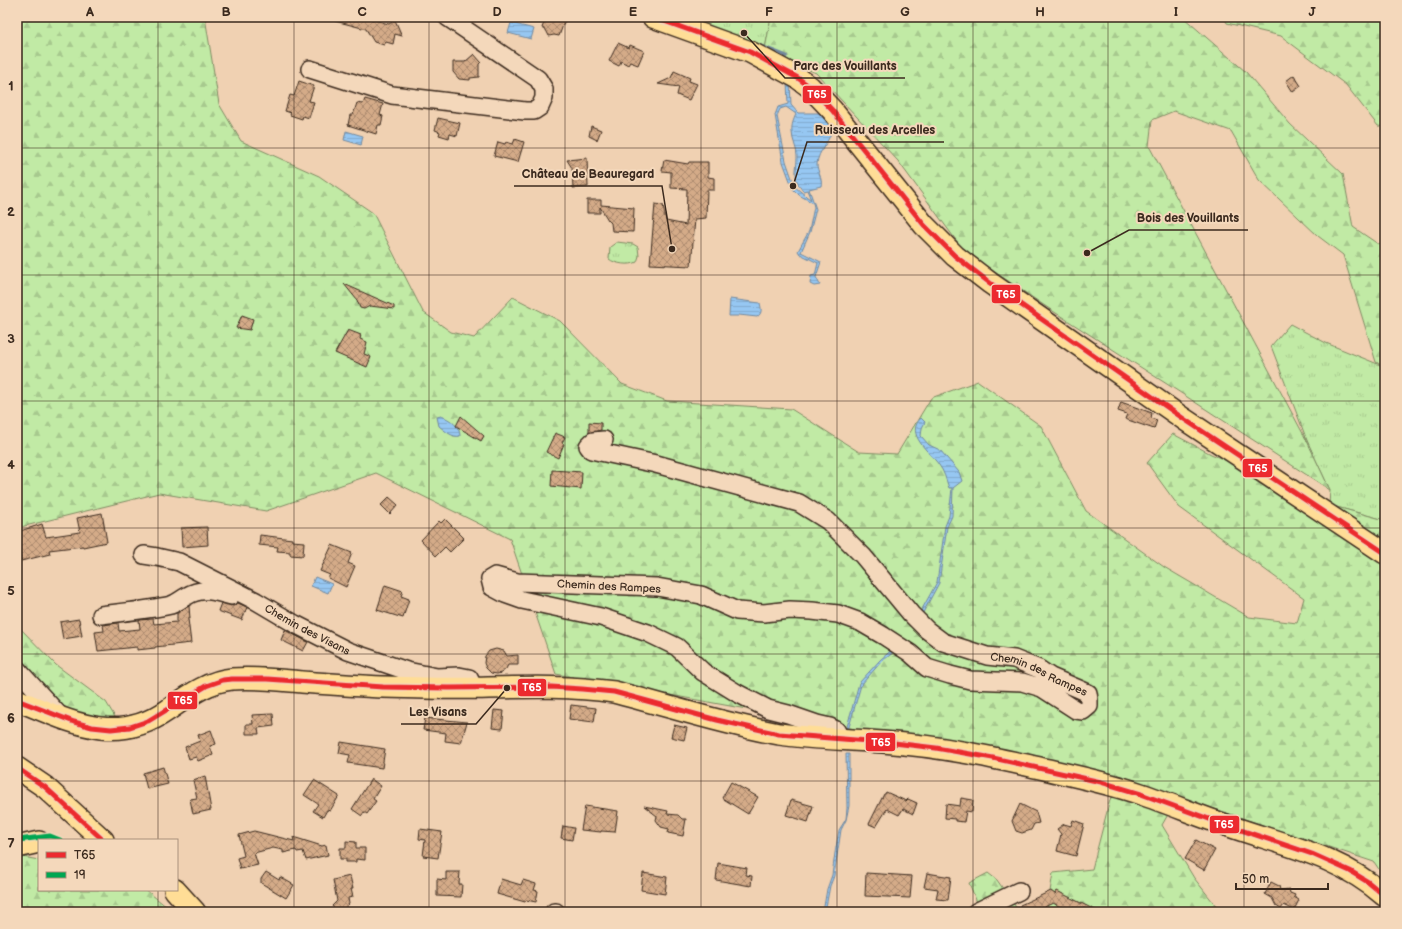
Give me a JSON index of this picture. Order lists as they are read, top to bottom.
{
  "streets": {
    "street": ["Chemin des Rampes", "Chemin des Visans"]
  },
  "places": [
    "Parc des Vouillants",
    "Ruisseau des Arcelles",
    "Château de Beauregard",
    "Bois des Vouillants",
    "Les Visans"
  ],
  "lines": ["transit line T65", "transit line 19"],
  "legend": ["T65", "19"],
  "scale_bar": "50 m",
  "grid": {
    "columns": [
      "A",
      "B",
      "C",
      "D",
      "E",
      "F",
      "G",
      "H",
      "I",
      "J"
    ],
    "rows": [
      "1",
      "2",
      "3",
      "4",
      "5",
      "6",
      "7"
    ]
  }
}
